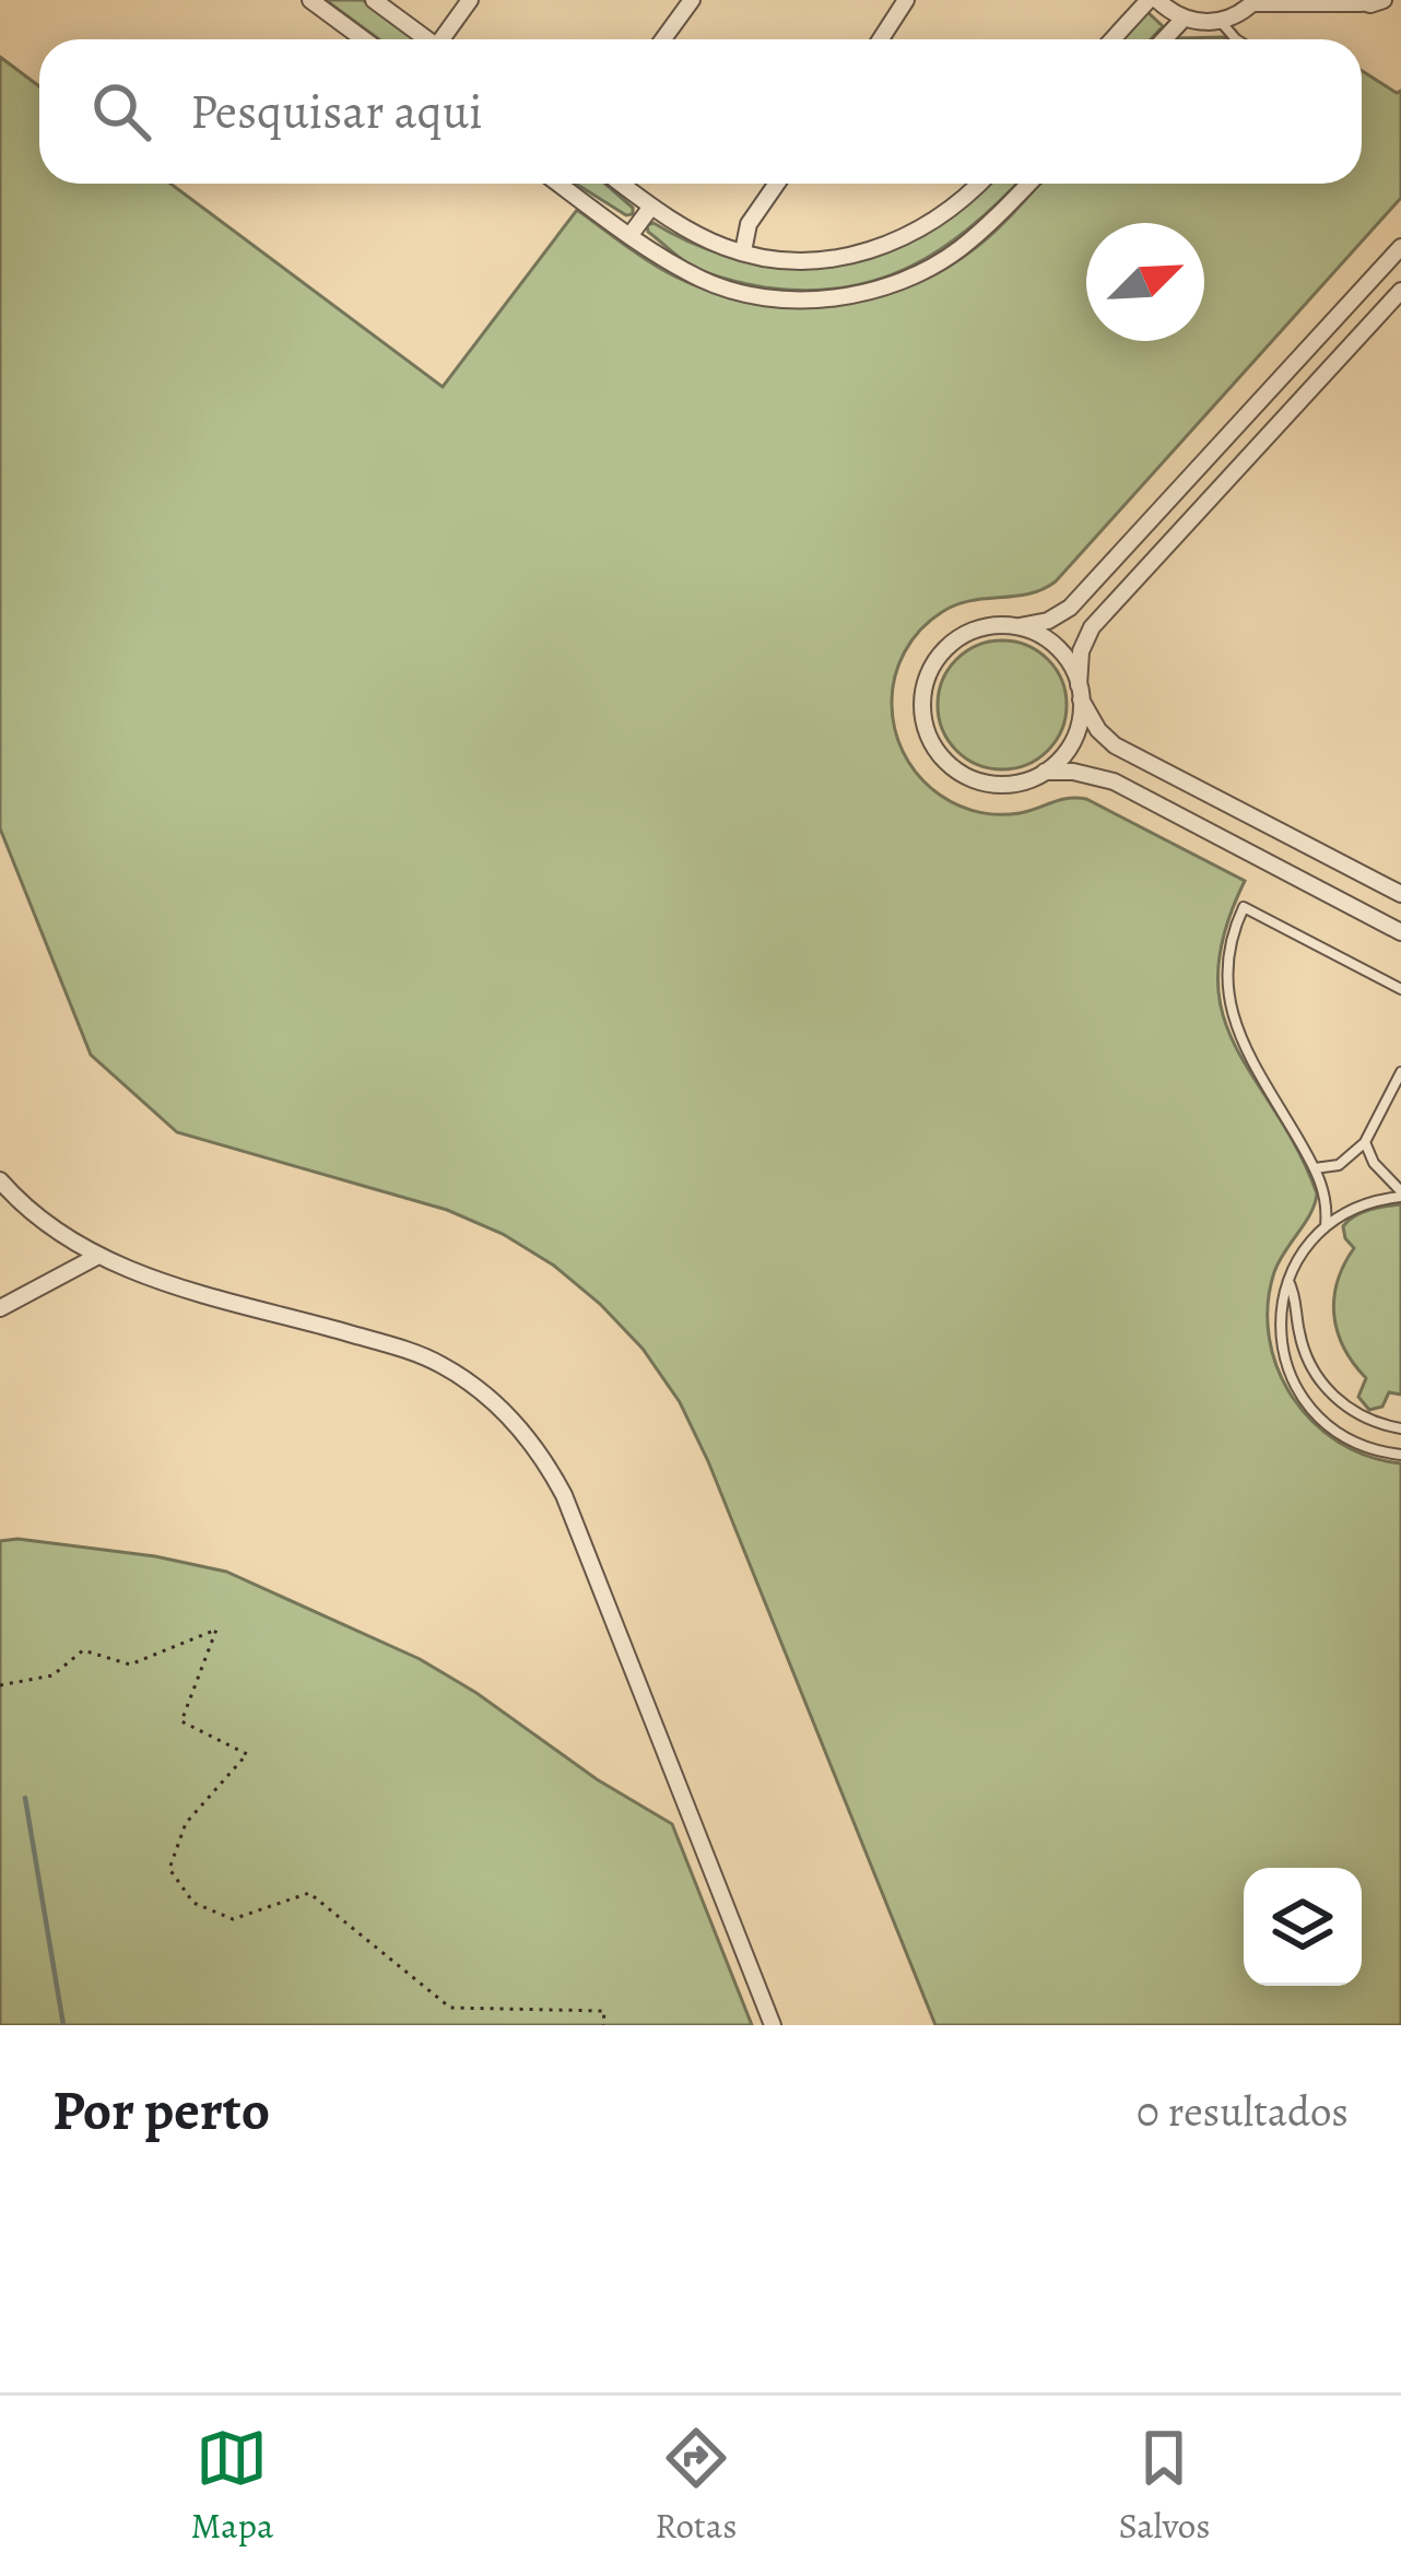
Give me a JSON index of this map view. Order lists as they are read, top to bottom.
{
  "north": "top right",
  "page": {
    "search": "Pesquisar aqui",
    "heading": ["Por perto", "0 resultados"],
    "nav": ["Mapa", "Rotas", "Salvos"]
  }
}
